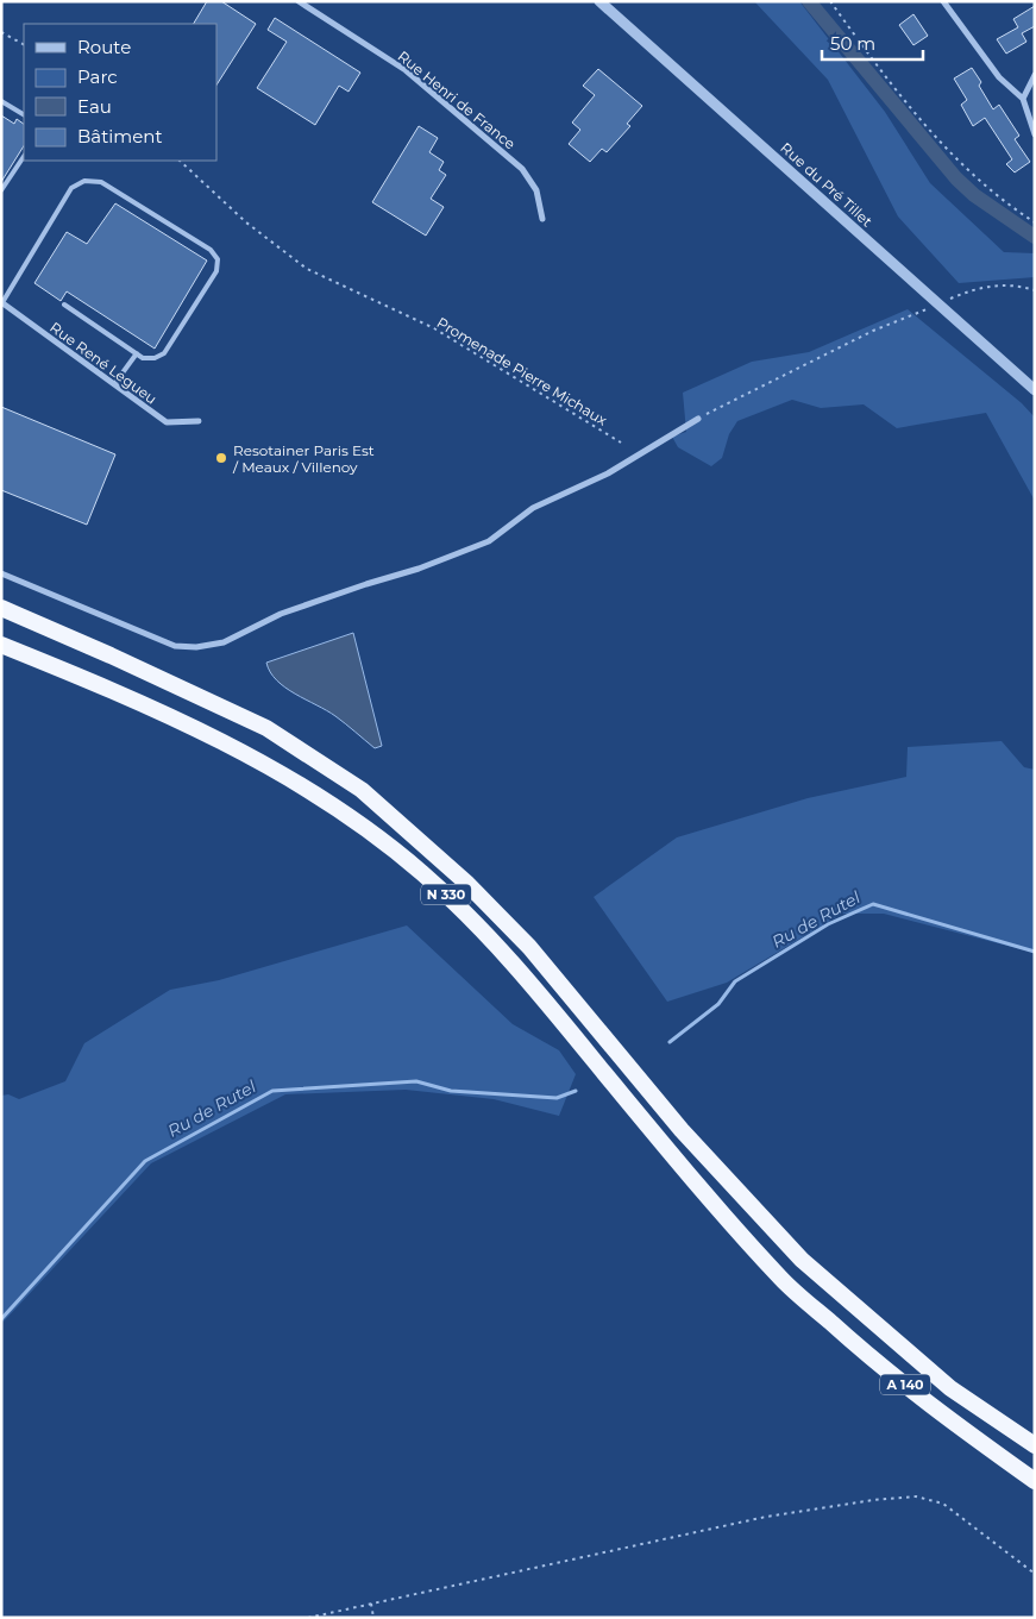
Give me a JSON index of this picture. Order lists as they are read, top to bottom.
{
  "streets": {
    "highway": ["N 330", "A 140"],
    "street": ["Rue Henri de France", "Rue du Pré Tillet", "Rue René Legueu"],
    "path": ["Promenade Pierre Michaux"]
  },
  "crossings": [
    ["N 330", "A 140"]
  ],
  "water": ["Ru de Rutel"],
  "places": ["Resotainer Paris Est / Meaux / Villenoy"],
  "legend": [
    "Route",
    "Parc",
    "Eau",
    "Bâtiment"
  ],
  "scale_bar": "50 m"
}
